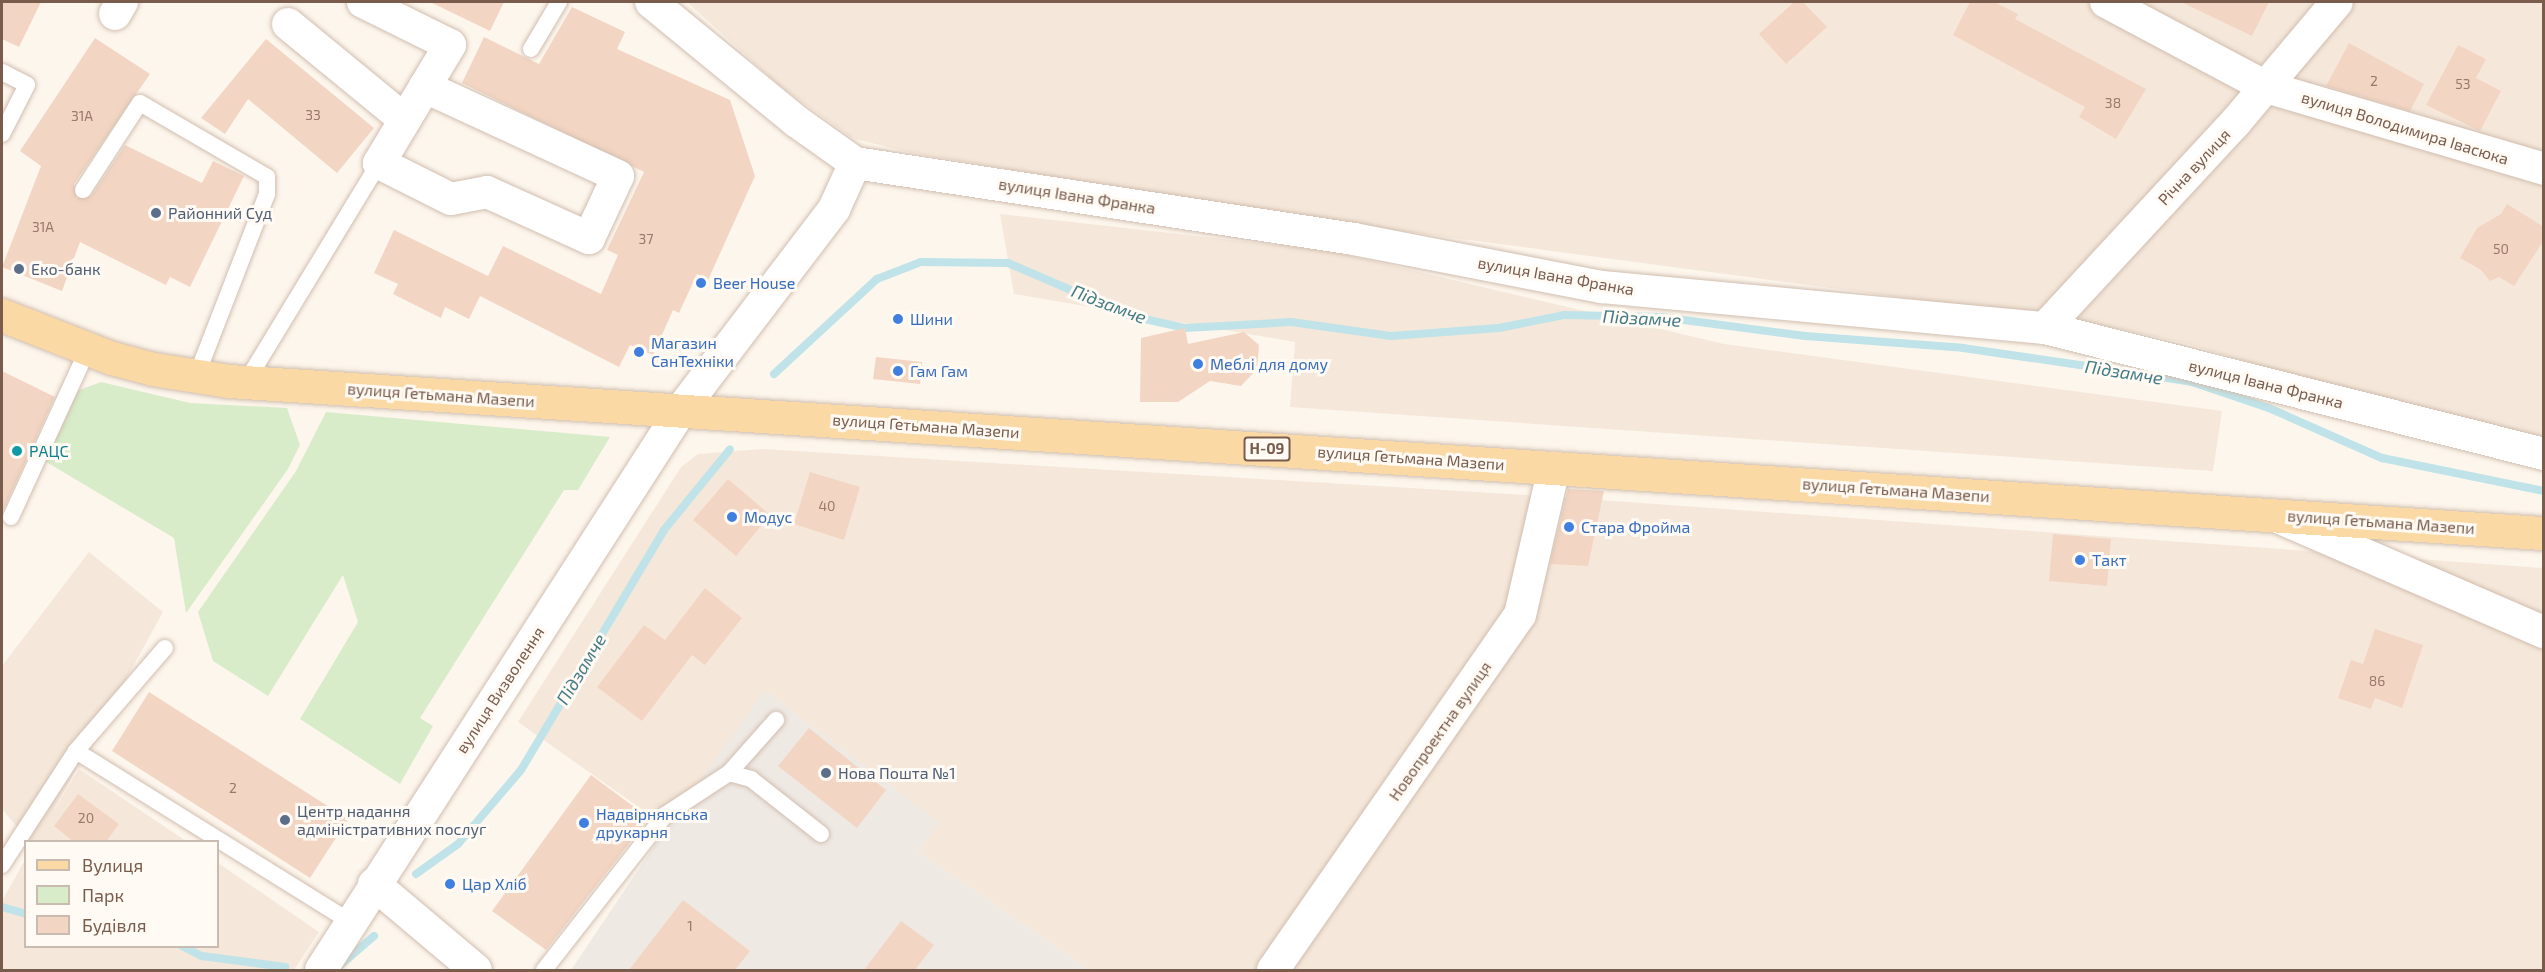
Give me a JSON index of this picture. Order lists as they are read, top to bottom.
{
  "streets": {
    "main road": ["вулиця Гетьмана Мазепи", "Н-09"],
    "street": [
      "вулиця Володимира Івасюка",
      "Річна вулиця",
      "вулиця Івана Франка",
      "вулиця Визволення",
      "Новопроектна вулиця"
    ]
  },
  "crossings": [
    ["вулиця Володимира Івасюка", "Річна вулиця"],
    ["Річна вулиця", "вулиця Івана Франка"],
    ["вулиця Івана Франка", "вулиця Визволення"],
    ["вулиця Гетьмана Мазепи", "вулиця Визволення"],
    ["вулиця Гетьмана Мазепи", "Новопроектна вулиця"]
  ],
  "water": ["Підзамче"],
  "places": [
    "Районний Суд",
    "Еко-банк",
    "Beer House",
    "Шини",
    "Магазин СанТехніки",
    "Меблі для дому",
    "Гам Гам",
    "РАЦС",
    "Модус",
    "Стара Фройма",
    "Такт",
    "Нова Пошта №1",
    "Центр надання адміністративних послуг",
    "Надвірнянська друкарня",
    "Цар Хліб"
  ],
  "house_numbers": [
    "2",
    "53",
    "38",
    "33",
    "31А",
    "31А",
    "37",
    "50",
    "40",
    "86",
    "2",
    "20",
    "1"
  ],
  "legend": ["Вулиця", "Парк", "Будівля"]
}
